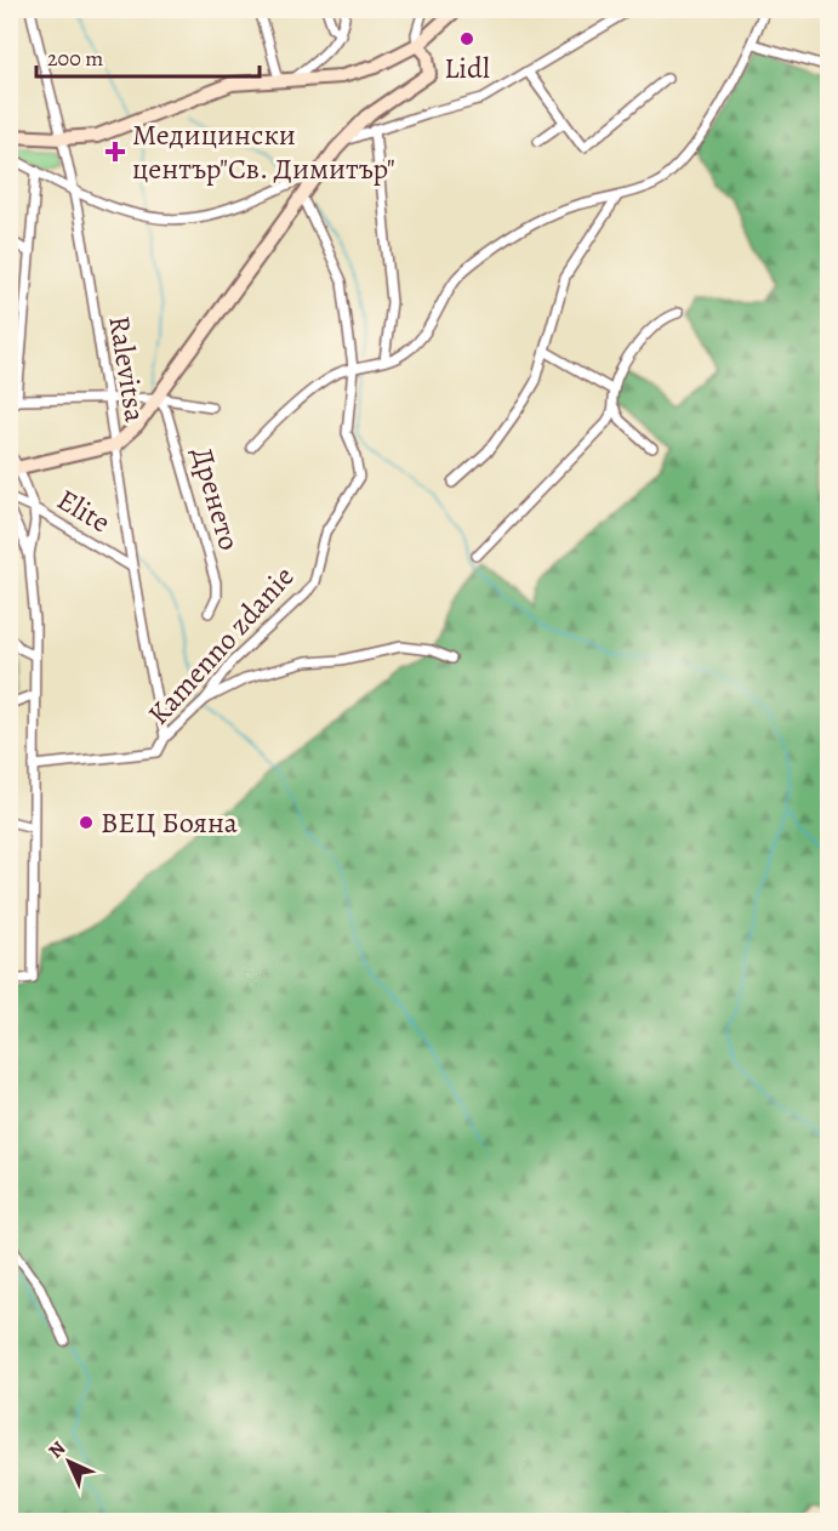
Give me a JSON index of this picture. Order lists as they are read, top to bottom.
{
  "streets": {
    "street": [
      "Ralevitsa",
      "Дренето",
      "Elite",
      "Kamenno zdanie"
    ]
  },
  "crossings": [
    ["Ralevitsa", "Elite"],
    ["Ralevitsa", "Kamenno zdanie"]
  ],
  "places": {
    "other": ["Lidl", "ВЕЦ Бояна"],
    "health": ["Медицински център\"Св. Димитър\""]
  },
  "scale_bar": "200 m",
  "north": "top left"
}
